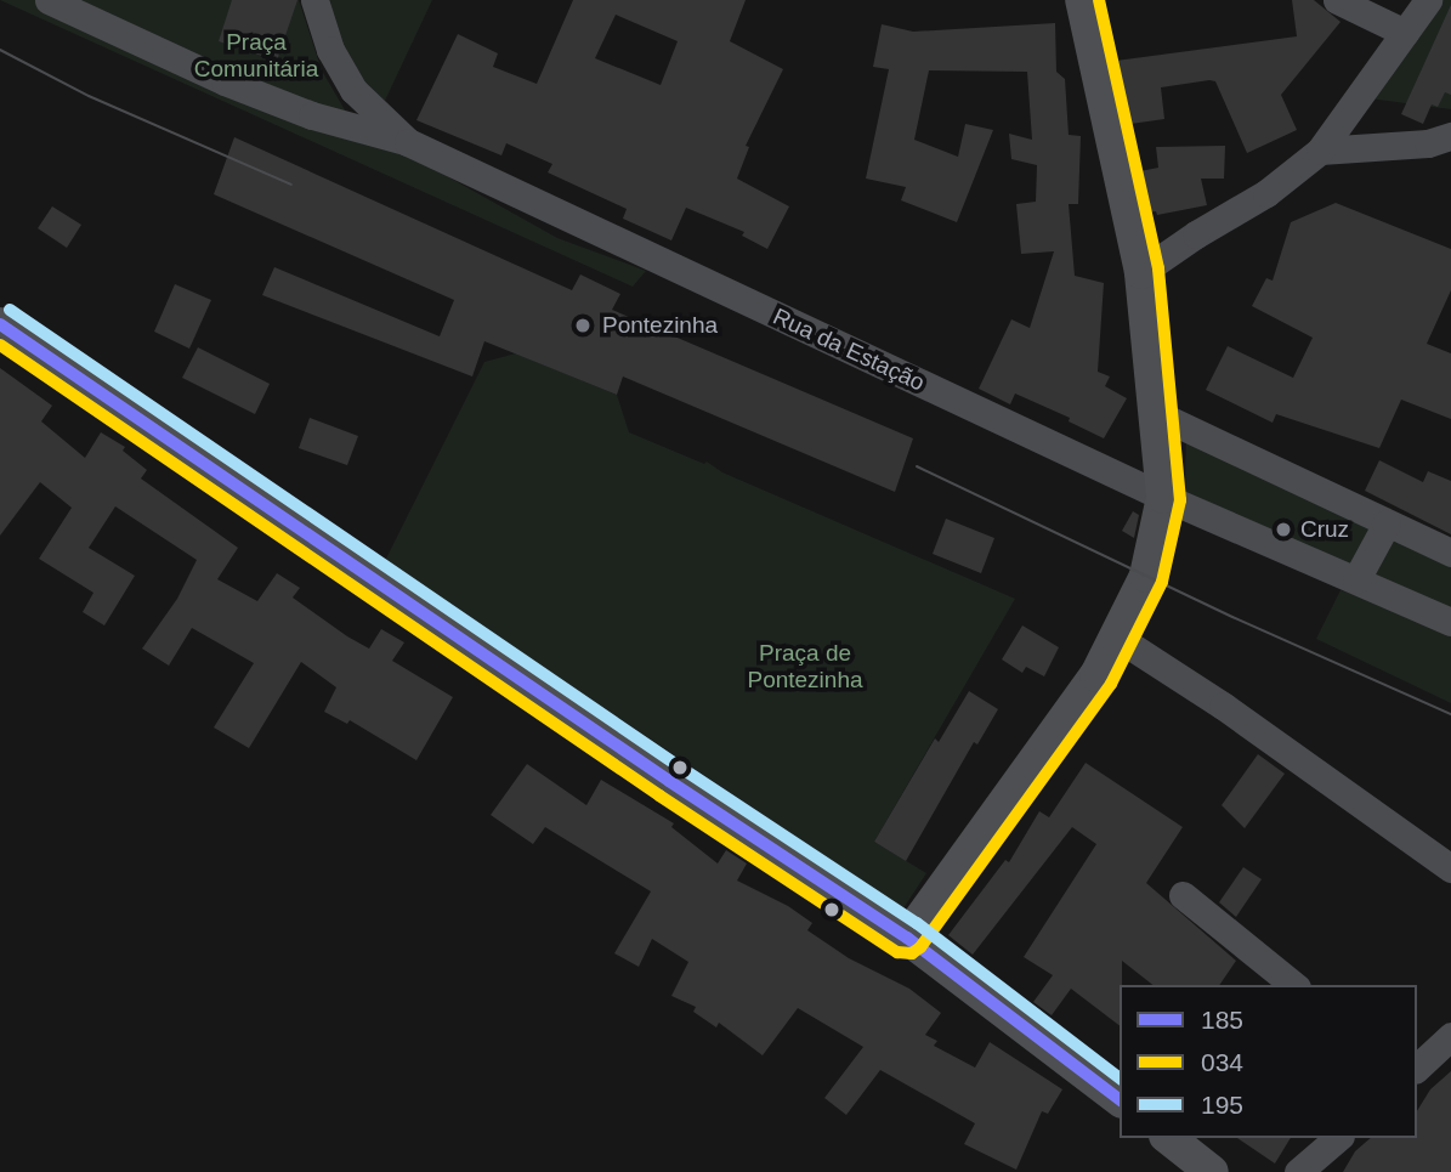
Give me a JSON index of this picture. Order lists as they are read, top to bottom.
{
  "streets": {
    "street": ["Rua da Estação"]
  },
  "parks": ["Praça Comunitária", "Praça de Pontezinha"],
  "places": ["Pontezinha", "Cruz"],
  "lines": ["transit line 034", "transit line 195", "transit line 185"],
  "legend": ["185", "034", "195"]
}
